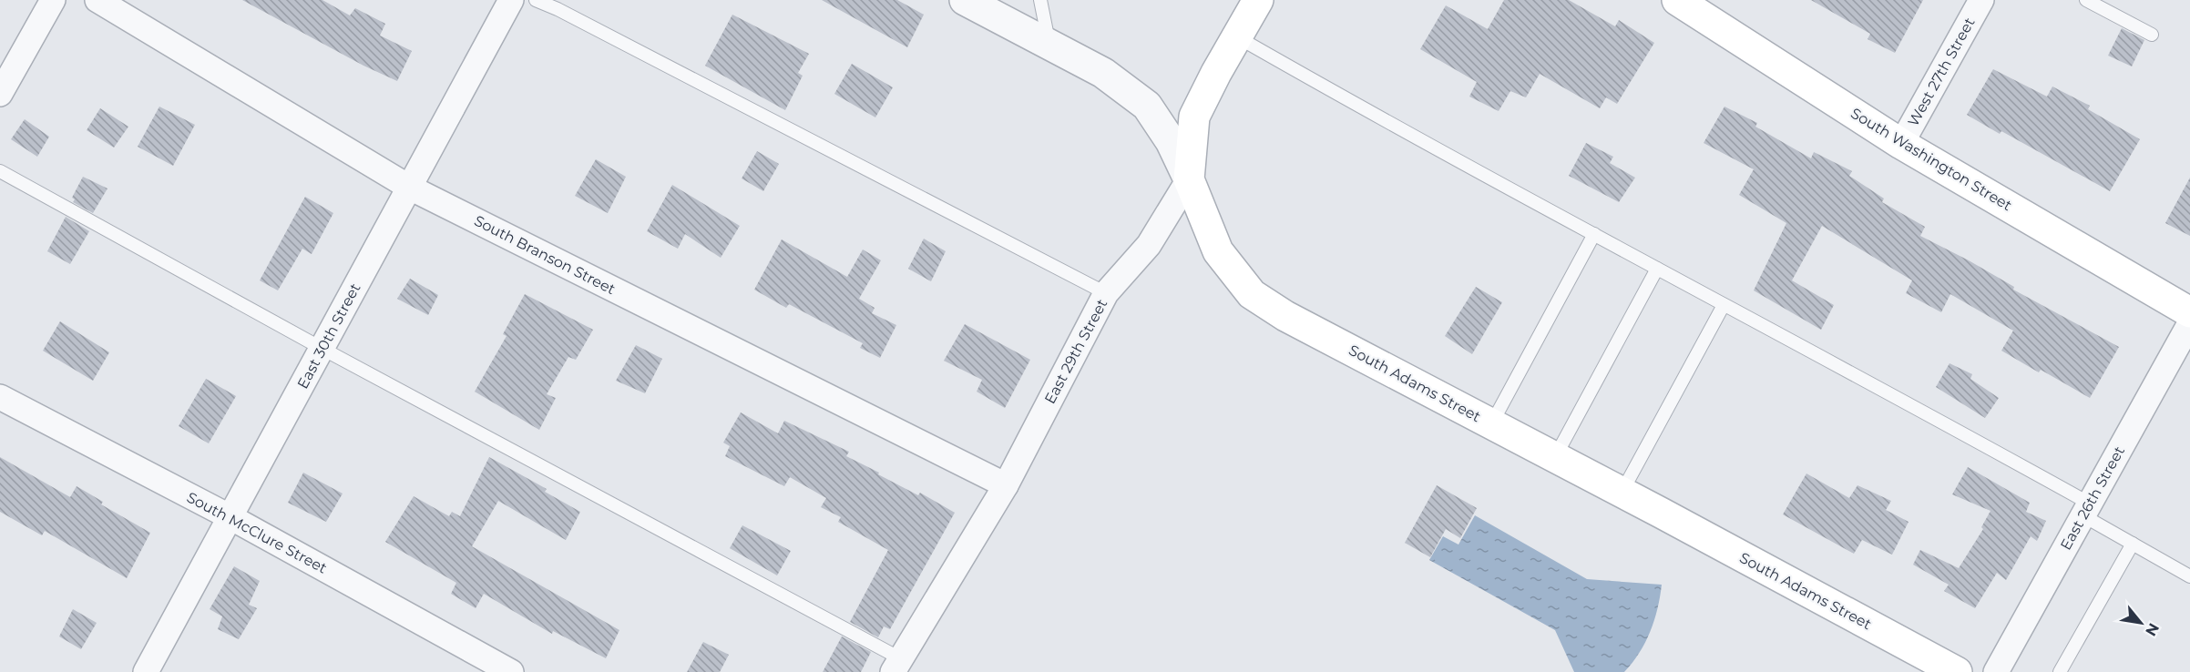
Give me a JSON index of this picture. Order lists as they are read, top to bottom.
{
  "streets": {
    "main road": ["South Washington Street", "East 29th Street", "South Adams Street"],
    "street": [
      "West 27th Street",
      "South Branson Street",
      "East 30th Street",
      "East 26th Street",
      "South McClure Street"
    ]
  },
  "crossings": [
    ["West 27th Street", "South Washington Street"],
    ["South Branson Street", "East 30th Street"],
    ["South Branson Street", "East 29th Street"],
    ["East 30th Street", "South McClure Street"],
    ["East 29th Street", "South Adams Street"]
  ],
  "north": "bottom right"
}
